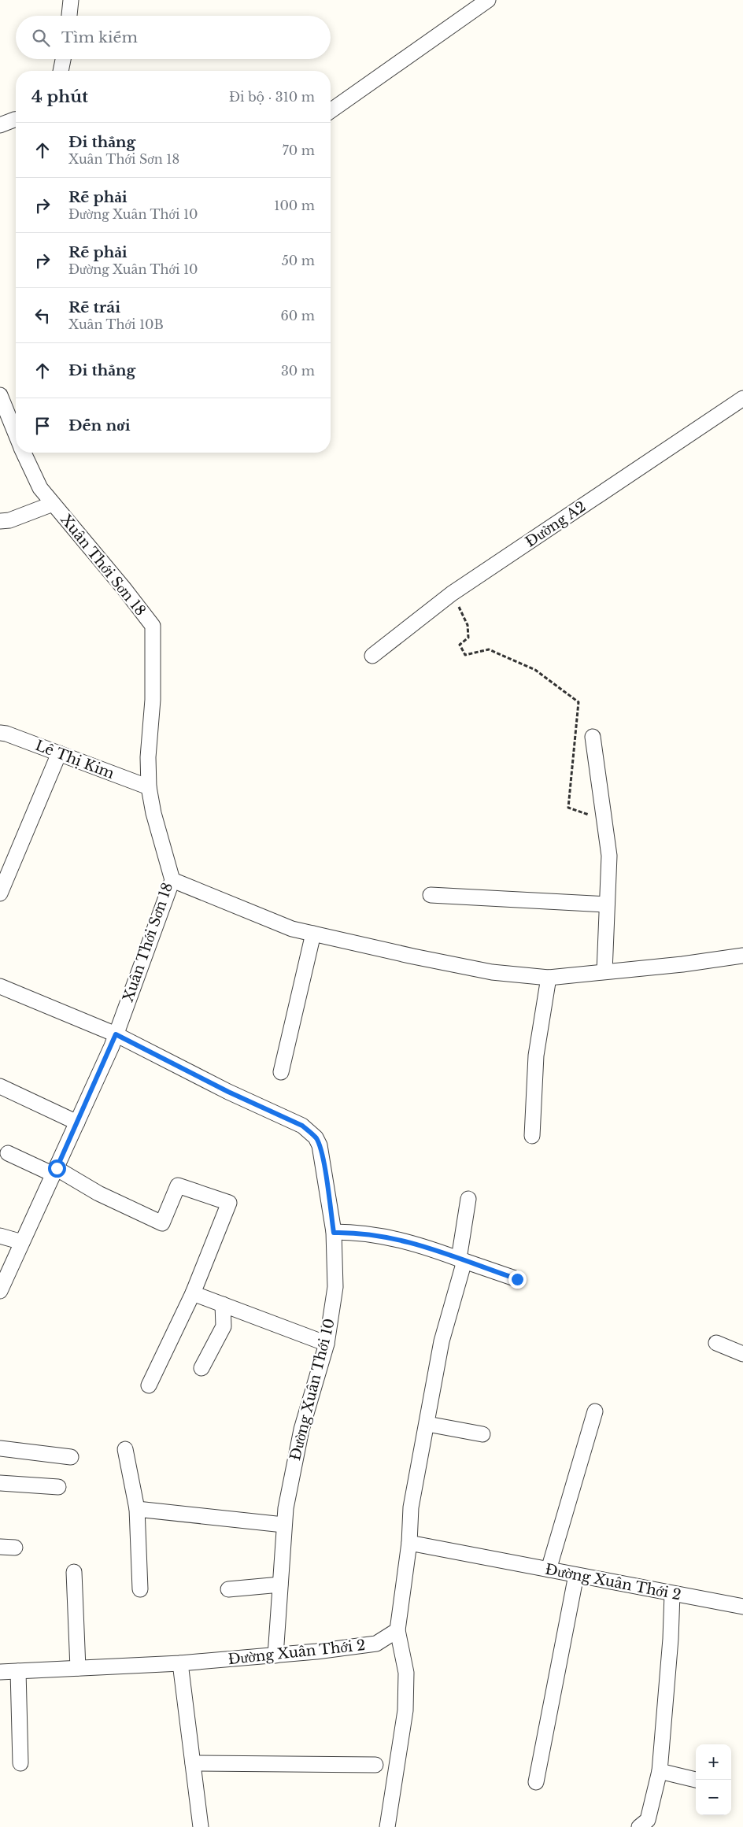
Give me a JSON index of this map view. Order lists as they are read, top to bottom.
{
  "streets": {
    "street": [
      "Đường A2",
      "Xuân Thới Sơn 18",
      "Lê Thị Kim",
      "Đường Xuân Thới 10",
      "Đường Xuân Thới 2"
    ]
  },
  "crossings": [
    ["Xuân Thới Sơn 18", "Lê Thị Kim"],
    ["Xuân Thới Sơn 18", "Đường Xuân Thới 10"],
    ["Đường Xuân Thới 10", "Đường Xuân Thới 2"]
  ],
  "page": {
    "search": "Tìm kiếm",
    "heading": ["4 phút", "Đi bộ · 310 m"],
    "list": [
      ["Đi thẳng", "Xuân Thới Sơn 18", "70 m"],
      ["Rẽ phải", "Đường Xuân Thới 10", "100 m"],
      ["Rẽ phải", "Đường Xuân Thới 10", "50 m"],
      ["Rẽ trái", "Xuân Thới 10B", "60 m"],
      ["Đi thẳng", "30 m"],
      "Đến nơi"
    ],
    "map_buttons": ["+", "−"]
  }
}
